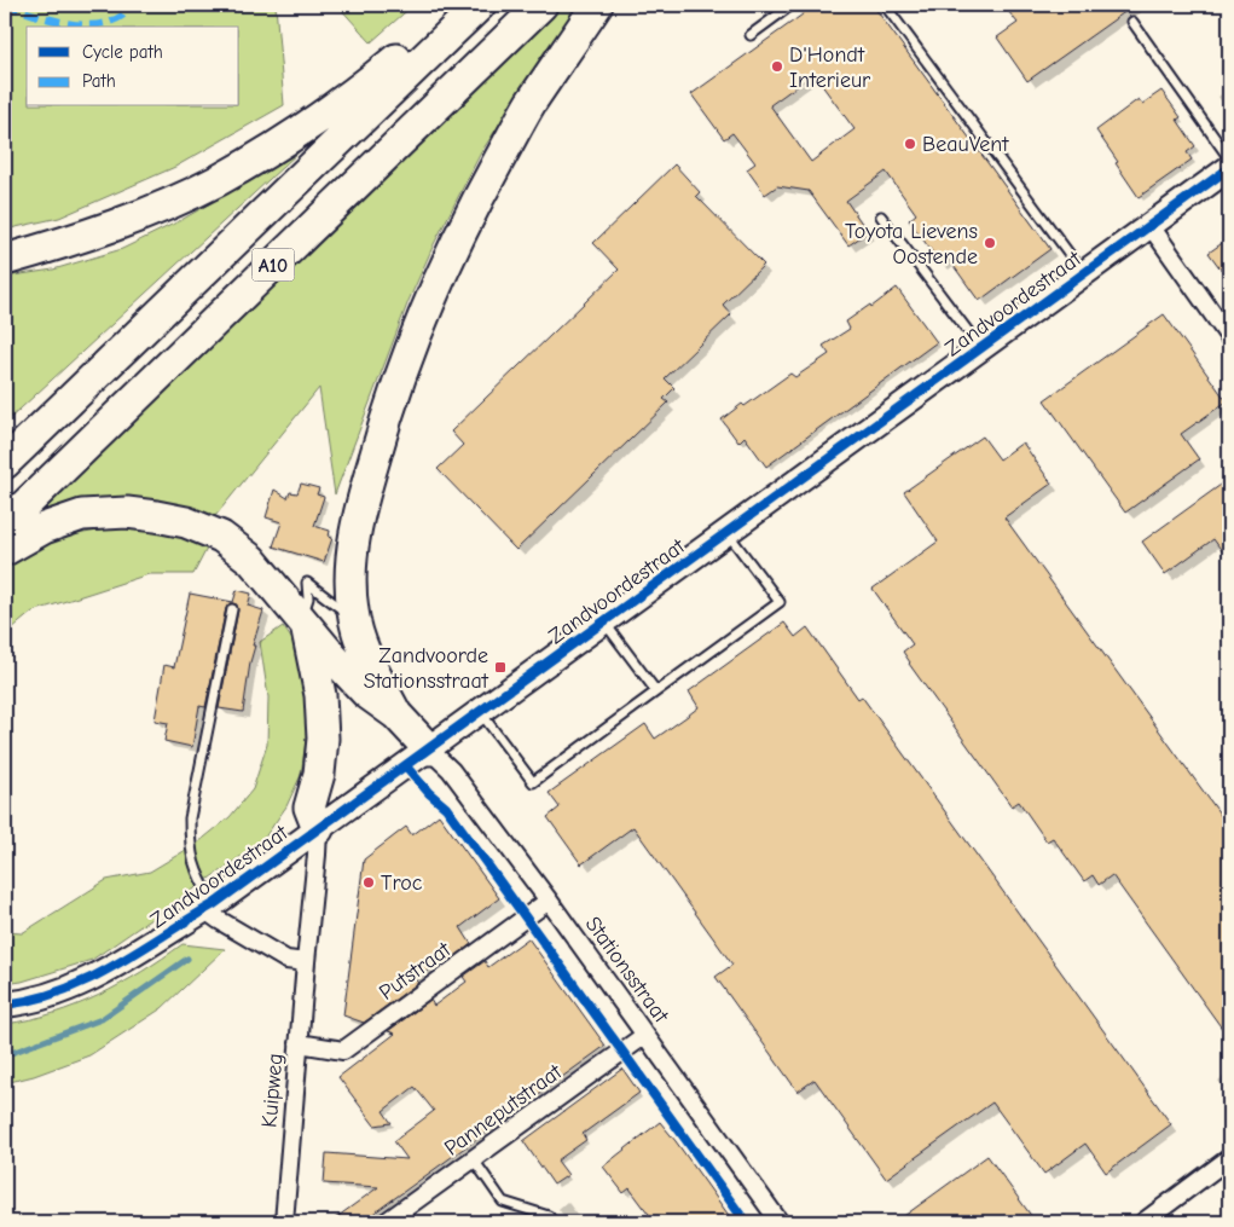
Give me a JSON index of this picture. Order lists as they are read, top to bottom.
{
  "streets": {
    "highway": ["A10"],
    "main road": ["Zandvoordestraat"],
    "street": [
      "Stationsstraat",
      "Putstraat",
      "Kuipweg",
      "Panneputstraat"
    ]
  },
  "crossings": [
    ["Zandvoordestraat", "Stationsstraat"],
    ["Zandvoordestraat", "Kuipweg"],
    ["Stationsstraat", "Putstraat"],
    ["Stationsstraat", "Panneputstraat"],
    ["Putstraat", "Kuipweg"]
  ],
  "places": {
    "other": [
      "D'Hondt Interieur",
      "BeauVent",
      "Toyota Lievens Oostende",
      "Troc"
    ],
    "transit": ["Zandvoorde Stationsstraat"]
  },
  "legend": ["Cycle path", "Path"]
}
